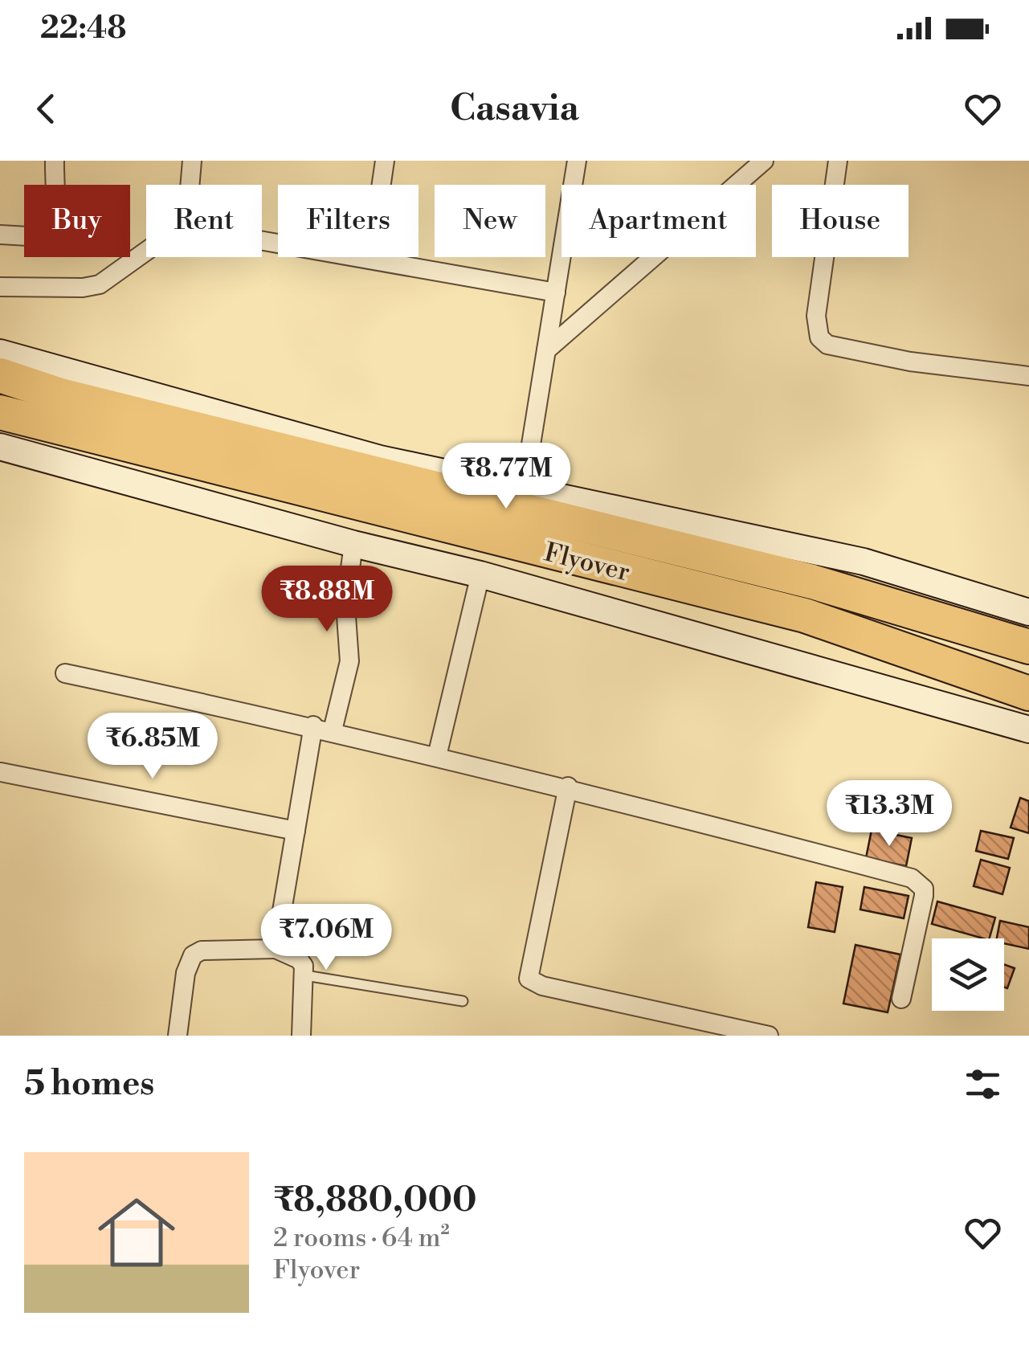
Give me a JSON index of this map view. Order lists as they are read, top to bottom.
{
  "streets": {
    "highway": ["Flyover"]
  },
  "page": {
    "status": "22:48",
    "header": "Casavia",
    "chip": [
      "Buy",
      "Rent",
      "Filters",
      "New",
      "Apartment",
      "House"
    ],
    "price": [
      "₹8.77M",
      "₹8.88M",
      "₹6.85M",
      "₹13.3M",
      "₹7.06M"
    ],
    "heading": "5 homes",
    "list": [
      {
        "name": "₹8,880,000",
        "note": "2 rooms · 64 m² · Flyover"
      }
    ]
  }
}
